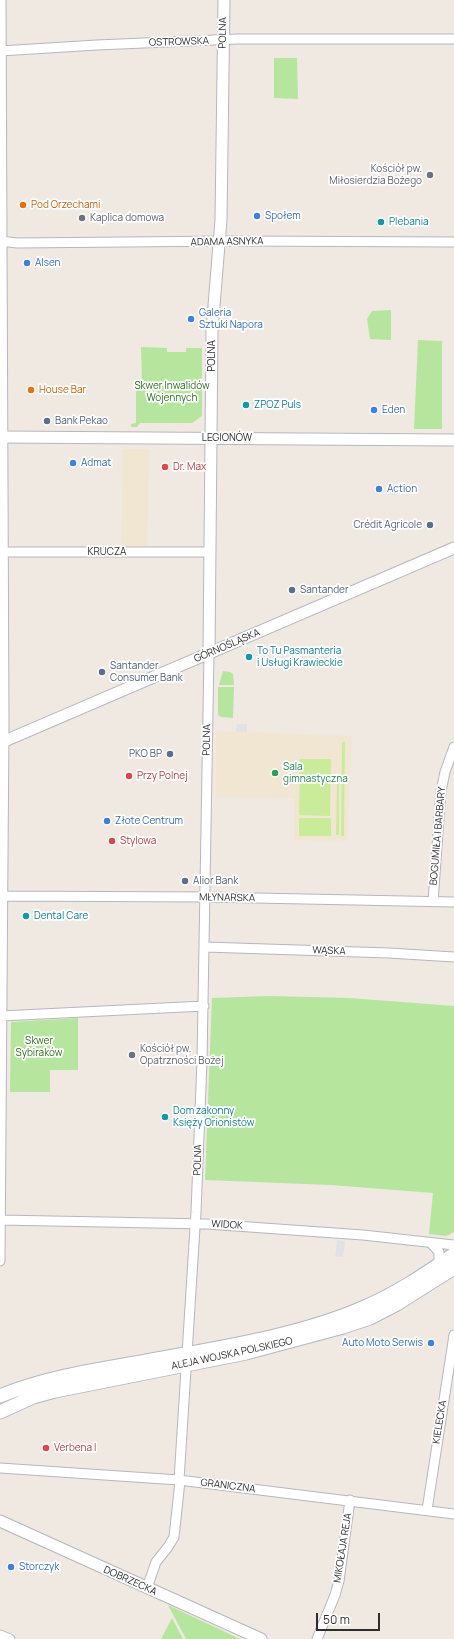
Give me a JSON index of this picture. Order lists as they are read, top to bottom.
{
  "streets": {
    "main road": ["ALEJA WOJSKA POLSKIEGO"],
    "street": [
      "POLNA",
      "OSTROWSKA",
      "ADAMA ASNYKA",
      "LEGIONÓW",
      "KRUCZA",
      "GÓRNOŚLĄSKA",
      "BOGUMIŁA I BARBARY",
      "MŁYNARSKA",
      "WĄSKA",
      "WIDOK",
      "KIELECKA",
      "GRANICZNA",
      "MIKOŁAJA REJA",
      "DOBRZECKA"
    ]
  },
  "crossings": [
    ["POLNA", "OSTROWSKA"],
    ["POLNA", "ADAMA ASNYKA"],
    ["POLNA", "LEGIONÓW"],
    ["POLNA", "KRUCZA"],
    ["POLNA", "GÓRNOŚLĄSKA"],
    ["POLNA", "MŁYNARSKA"],
    ["POLNA", "WĄSKA"],
    ["POLNA", "WIDOK"],
    ["POLNA", "ALEJA WOJSKA POLSKIEGO"],
    ["POLNA", "GRANICZNA"],
    ["POLNA", "DOBRZECKA"],
    ["BOGUMIŁA I BARBARY", "MŁYNARSKA"],
    ["KIELECKA", "GRANICZNA"],
    ["GRANICZNA", "MIKOŁAJA REJA"]
  ],
  "parks": ["Skwer Inwalidów Wojennych", "Skwer Sybiraków"],
  "places": [
    "Kościół pw. Miłosierdzia Bożego",
    "Pod Orzechami",
    "Społem",
    "Kaplica domowa",
    "Plebania",
    "Alsen",
    "Galeria Sztuki Napora",
    "House Bar",
    "ZPOZ Puls",
    "Eden",
    "Bank Pekao",
    "Admat",
    "Dr. Max",
    "Action",
    "Crédit Agricole",
    "Santander",
    "To Tu Pasmanteria i Usługi Krawieckie",
    "Santander Consumer Bank",
    "PKO BP",
    "Sala gimnastyczna",
    "Przy Polnej",
    "Złote Centrum",
    "Stylowa",
    "Alior Bank",
    "Dental Care",
    "Kościół pw. Opatrzności Bożej",
    "Dom zakonny Księży Orionistów",
    "Auto Moto Serwis",
    "Verbena I",
    "Storczyk"
  ],
  "scale_bar": "50 m"
}
